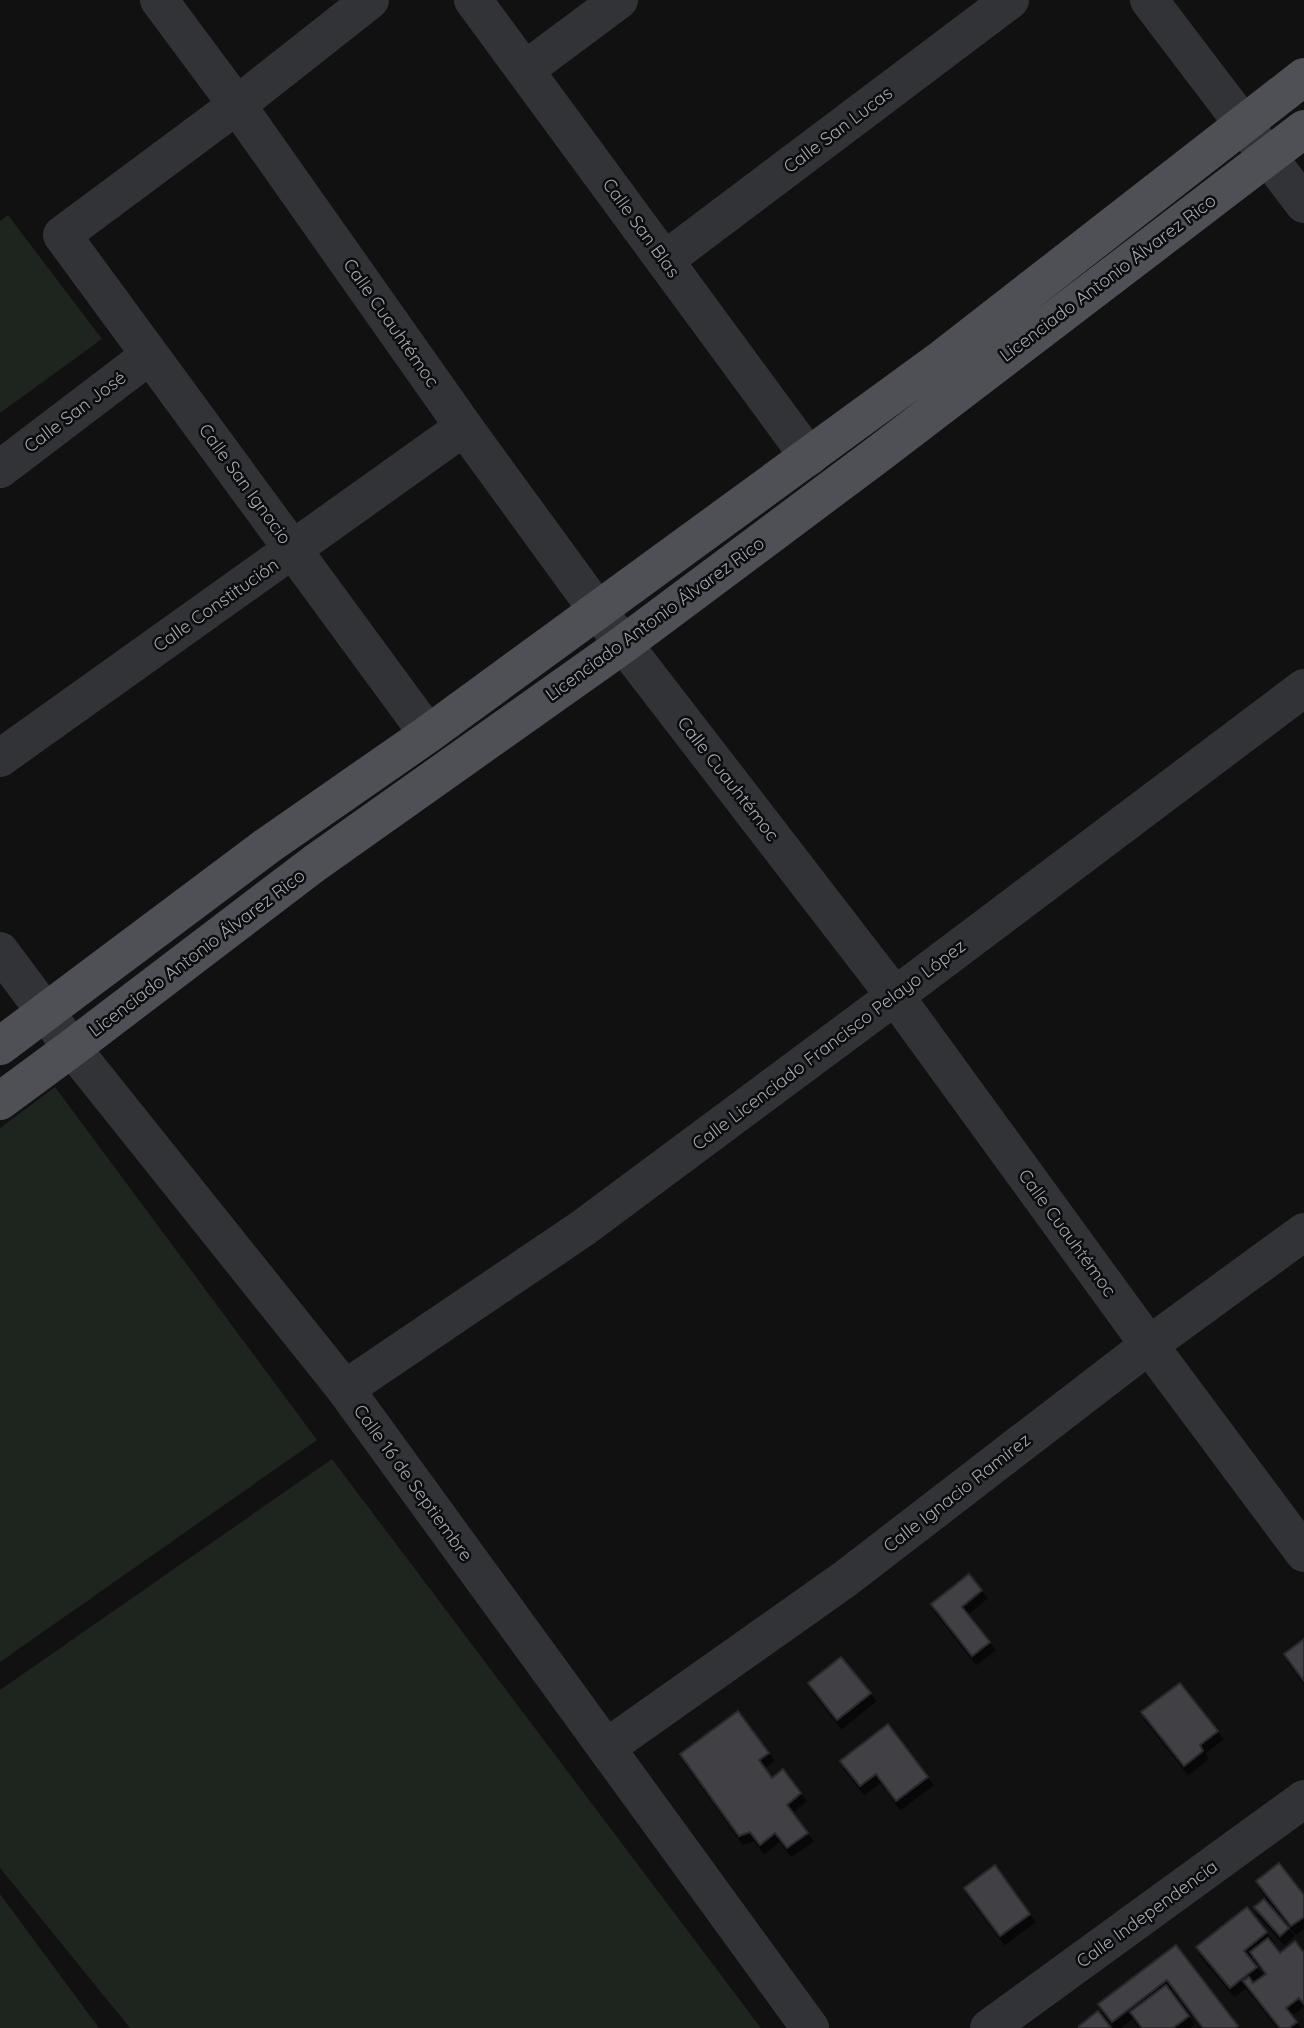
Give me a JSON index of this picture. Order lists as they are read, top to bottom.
{
  "streets": {
    "main road": ["Licenciado Antonio Álvarez Rico"],
    "street": [
      "Calle San Lucas",
      "Calle San Blas",
      "Calle Cuauhtémoc",
      "Calle San José",
      "Calle San Ignacio",
      "Calle Constitución",
      "Calle Licenciado Francisco Pelayo López",
      "Calle 16 de Septiembre",
      "Calle Ignacio Ramírez",
      "Calle Independencia"
    ]
  },
  "crossings": [
    ["Calle San Lucas", "Calle San Blas"],
    ["Calle San Blas", "Licenciado Antonio Álvarez Rico"],
    ["Licenciado Antonio Álvarez Rico", "Calle Cuauhtémoc"],
    ["Licenciado Antonio Álvarez Rico", "Calle San Ignacio"],
    ["Licenciado Antonio Álvarez Rico", "Calle 16 de Septiembre"],
    ["Calle Cuauhtémoc", "Calle San Ignacio"],
    ["Calle Cuauhtémoc", "Calle Constitución"],
    ["Calle Cuauhtémoc", "Calle Licenciado Francisco Pelayo López"],
    ["Calle Cuauhtémoc", "Calle Ignacio Ramírez"],
    ["Calle San José", "Calle San Ignacio"],
    ["Calle San Ignacio", "Calle Constitución"],
    ["Calle Licenciado Francisco Pelayo López", "Calle 16 de Septiembre"],
    ["Calle 16 de Septiembre", "Calle Ignacio Ramírez"]
  ]
}
